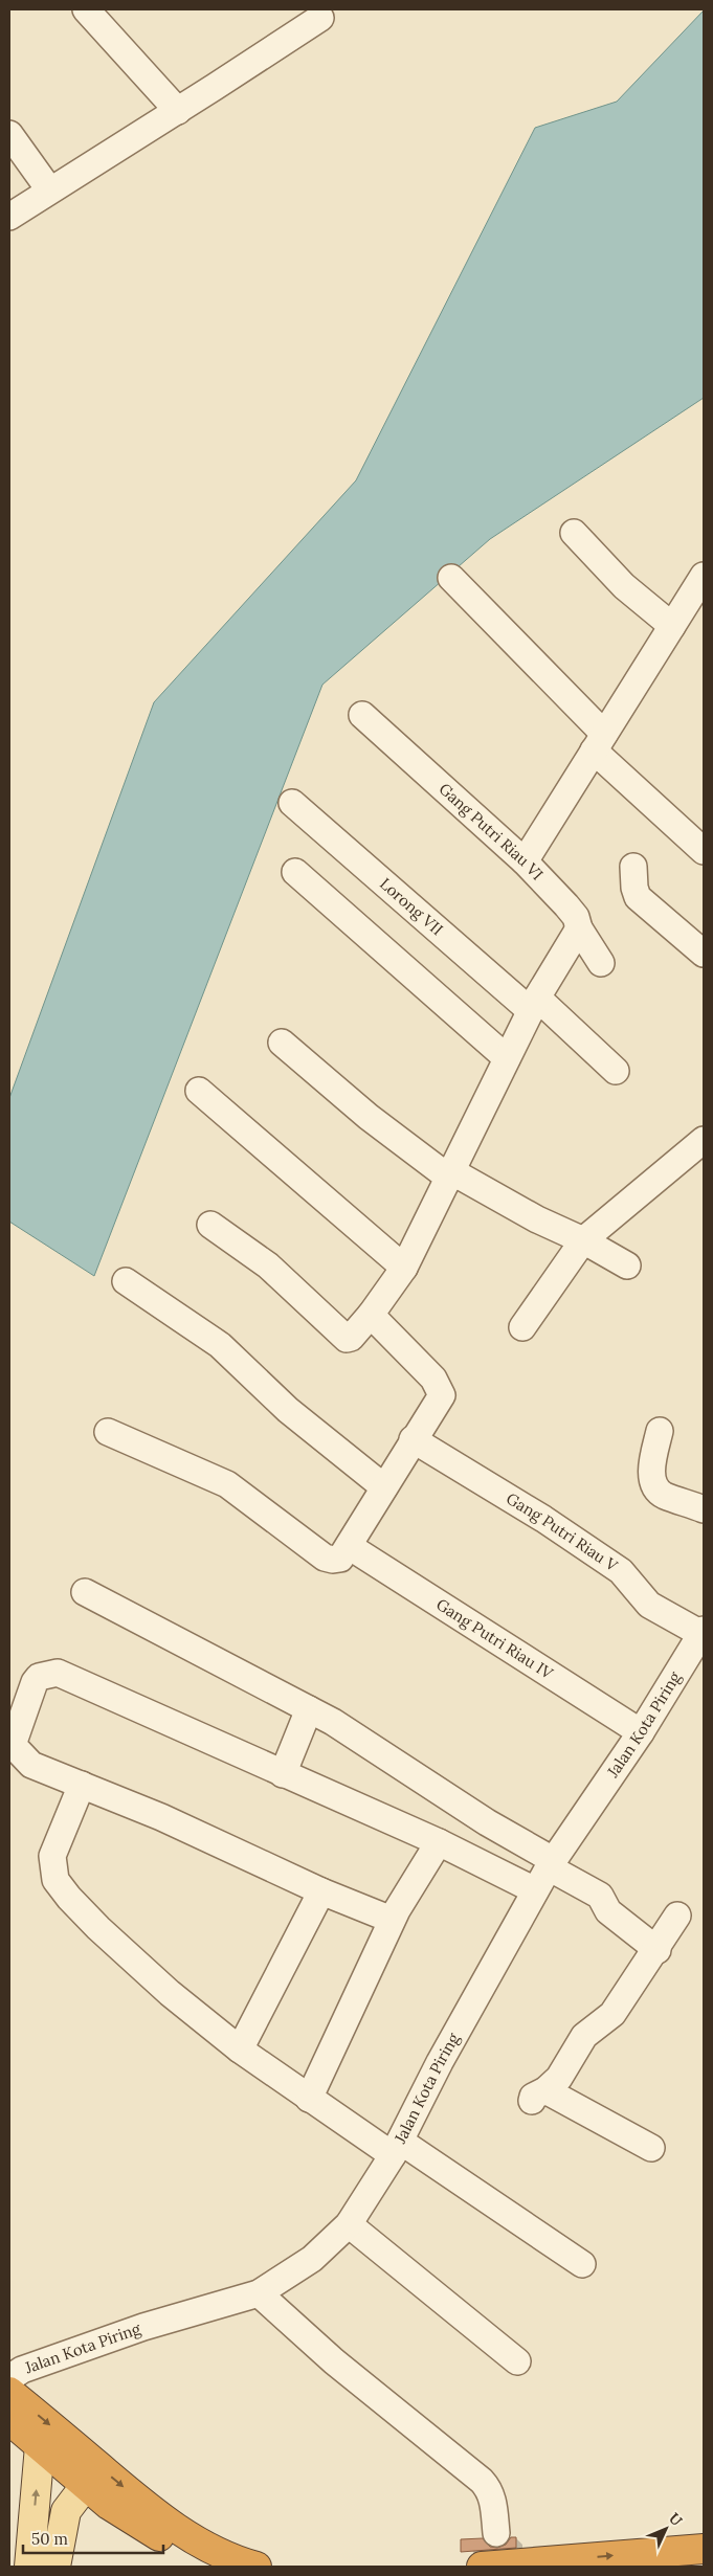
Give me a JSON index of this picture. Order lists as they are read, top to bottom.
{
  "streets": {
    "street": [
      "Gang Putri Riau VI",
      "Lorong VII",
      "Gang Putri Riau V",
      "Gang Putri Riau IV",
      "Jalan Kota Piring"
    ]
  },
  "crossings": [
    ["Gang Putri Riau V", "Jalan Kota Piring"],
    ["Gang Putri Riau IV", "Jalan Kota Piring"]
  ],
  "scale_bar": "50 m",
  "north": "top right"
}
